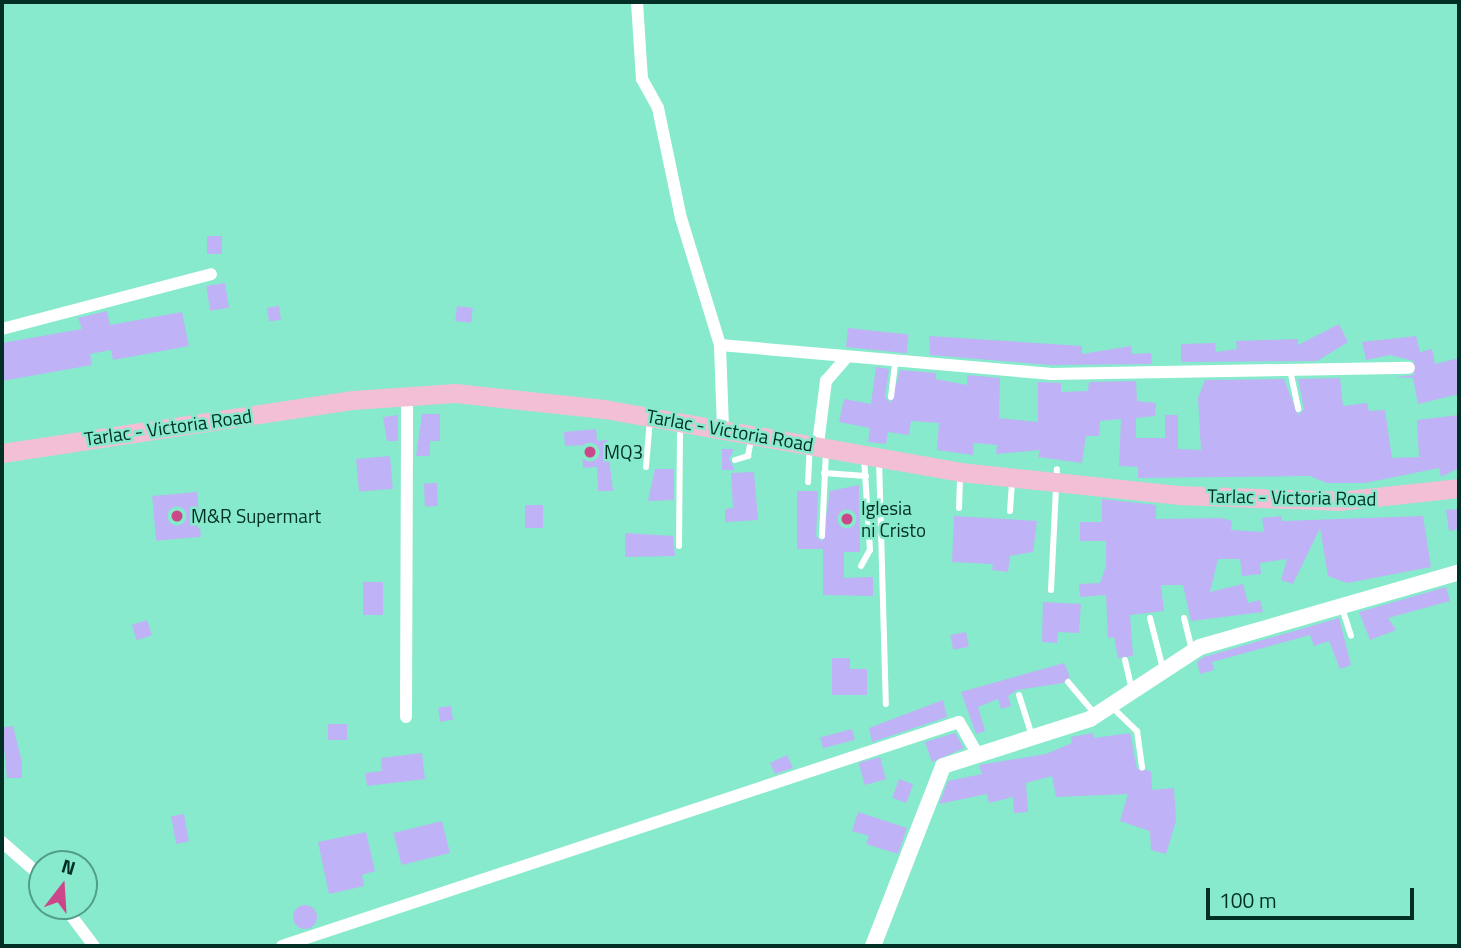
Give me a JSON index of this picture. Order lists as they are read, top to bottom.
{
  "streets": {
    "main road": ["Tarlac - Victoria Road"]
  },
  "places": ["MQ3", "M&R Supermart", "Iglesia ni Cristo"],
  "scale_bar": "100 m",
  "north": "top"
}
